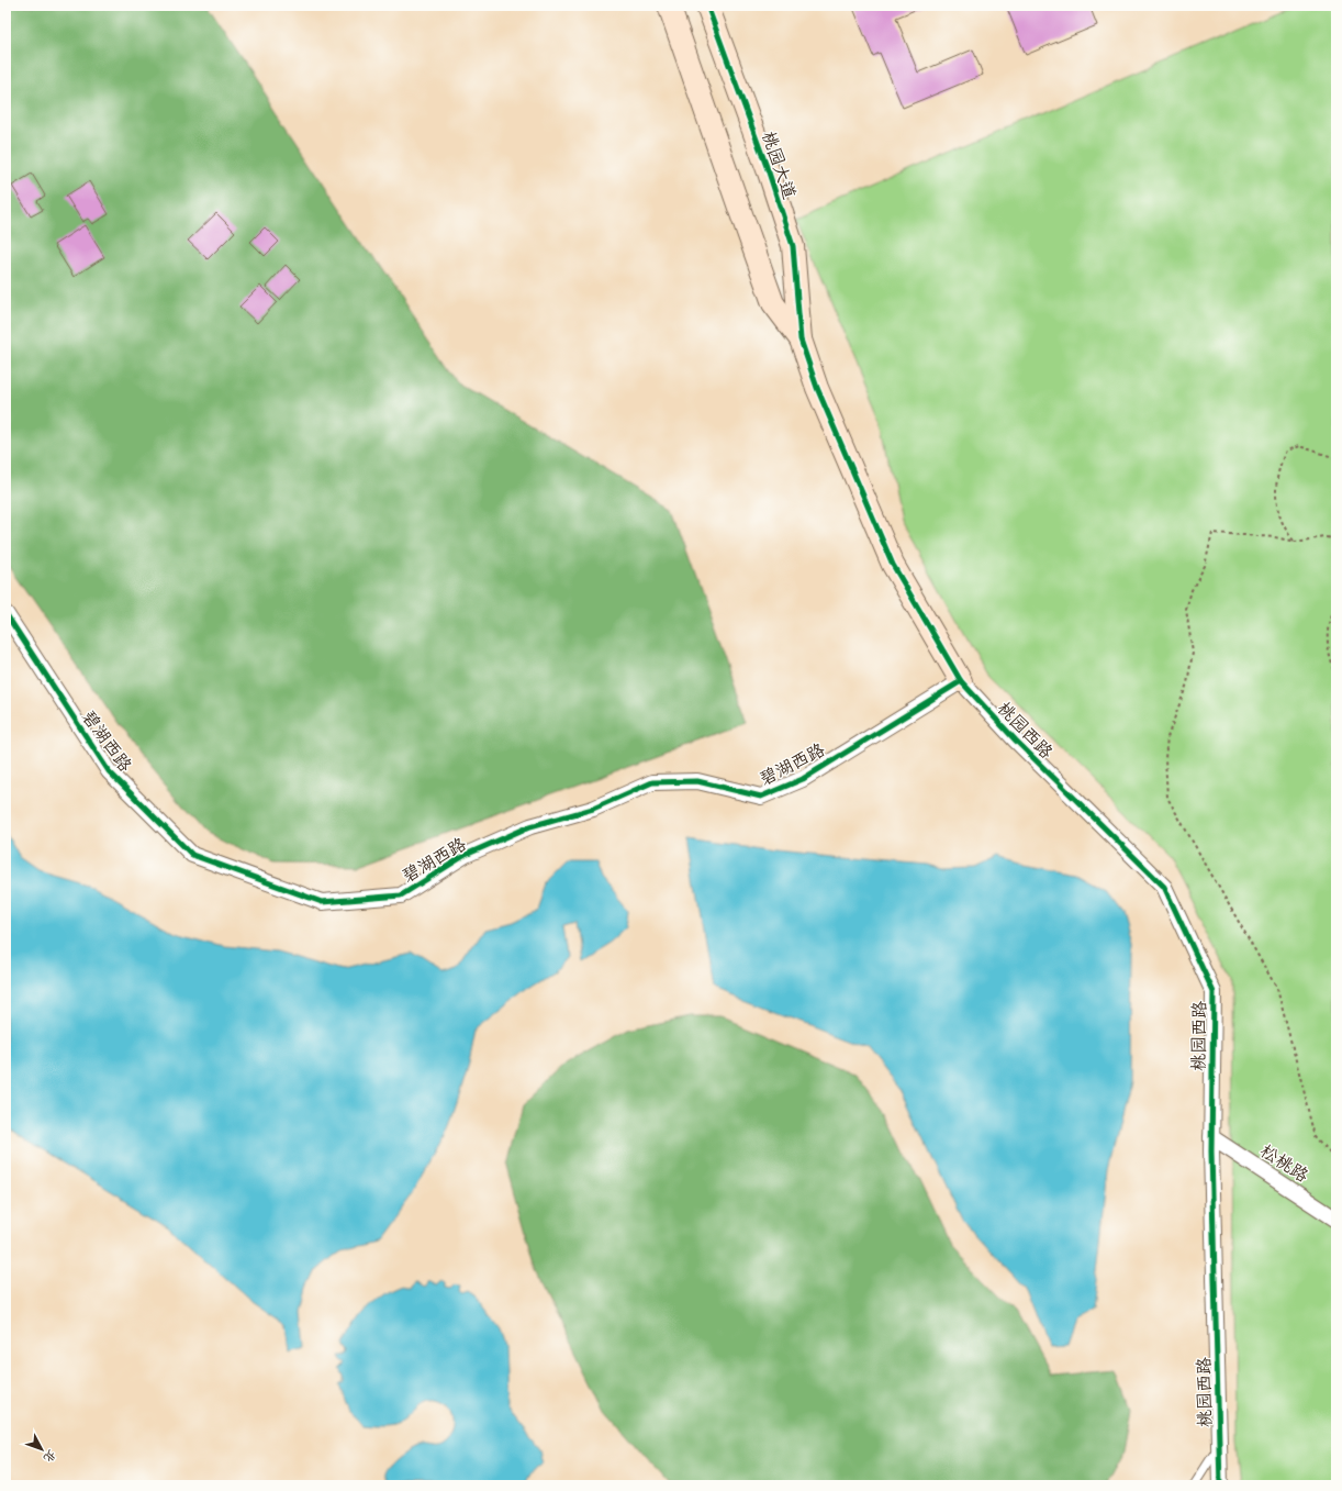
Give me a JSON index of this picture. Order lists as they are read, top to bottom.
{
  "streets": {
    "street": [
      "桃园大道",
      "桃园西路",
      "碧湖西路",
      "松桃路"
    ]
  },
  "crossings": [
    ["桃园西路", "碧湖西路"],
    ["桃园西路", "松桃路"]
  ],
  "north": "bottom right"
}
